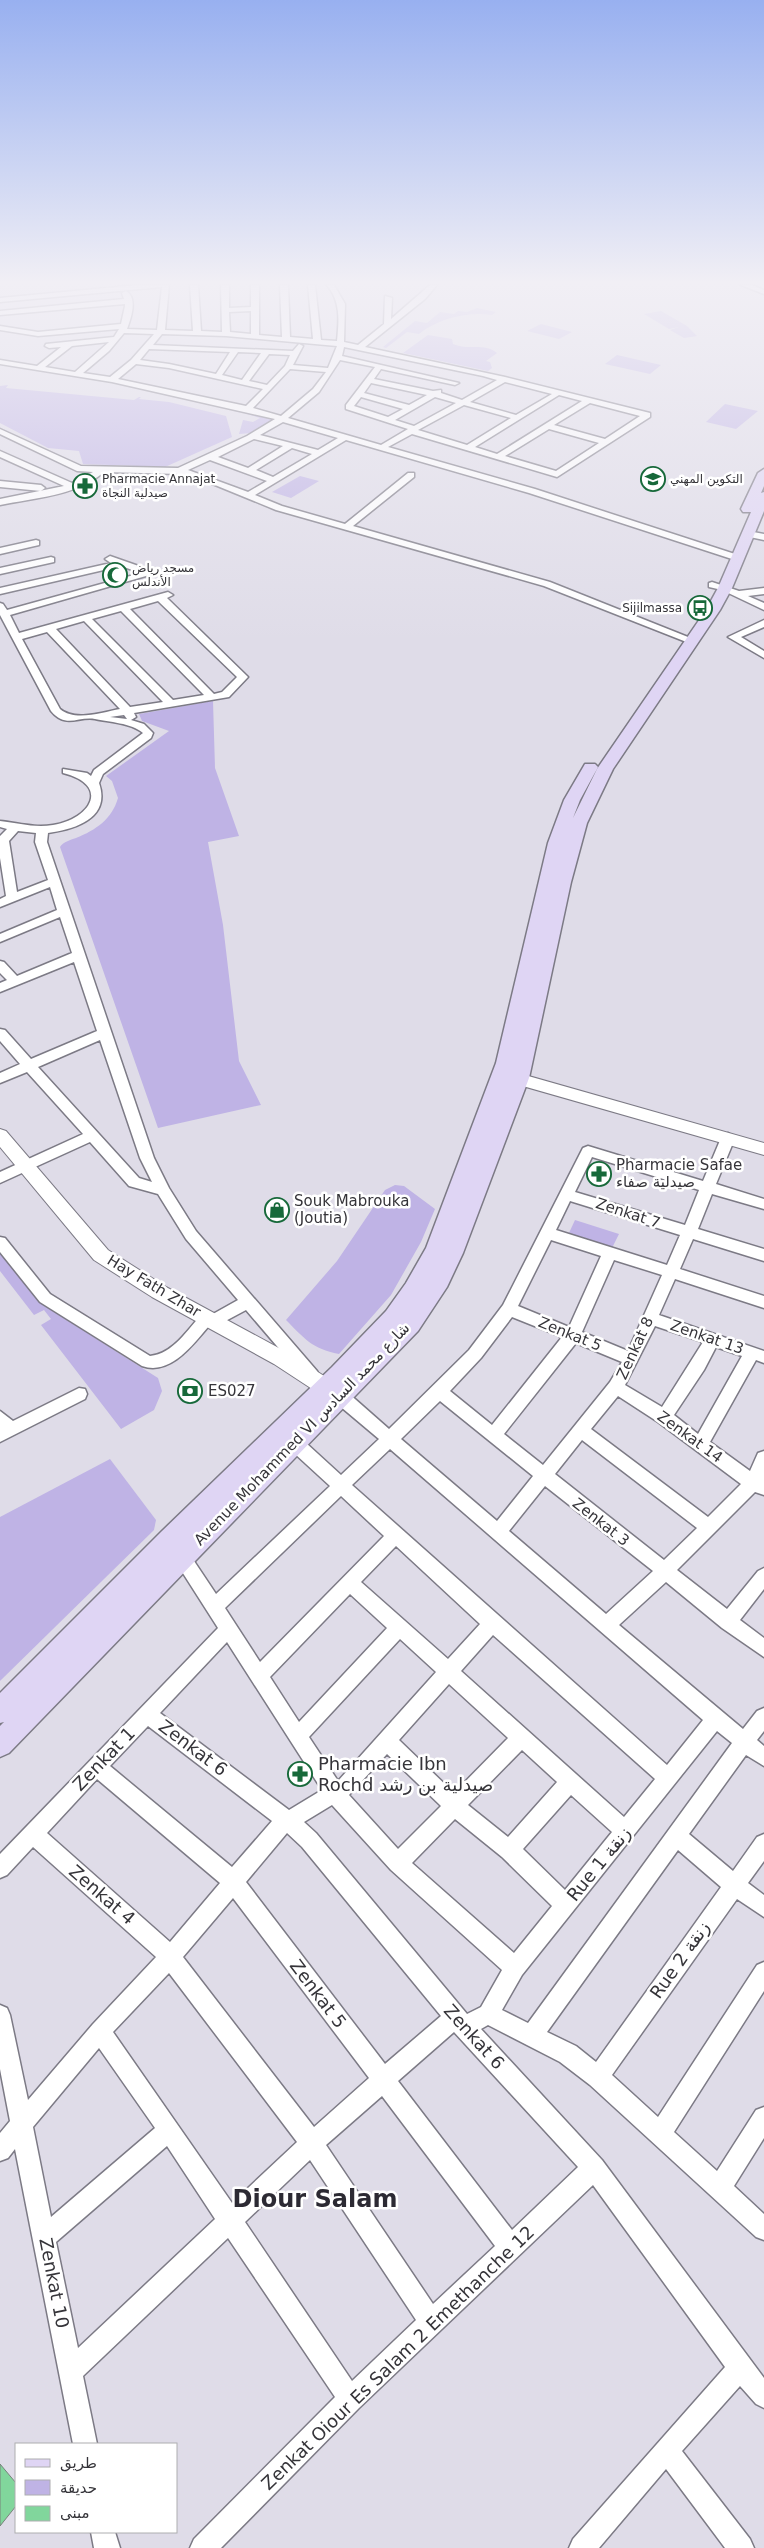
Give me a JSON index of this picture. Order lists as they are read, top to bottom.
{
  "streets": {
    "main road": ["Avenue Mohammed VI شارع محمد السادس"],
    "street": [
      "Zenkat 7",
      "Hay Fath Zhar",
      "Zenkat 5",
      "Zenkat 13",
      "Zenkat 8",
      "Zenkat 14",
      "Zenkat 3",
      "Zenkat 6",
      "Zenkat 1",
      "Rue 1 زنقة",
      "Zenkat 4",
      "Rue 2 زنقة",
      "Zenkat 10",
      "Zenkat Oiour Es Salam 2 Emethanche 12"
    ]
  },
  "crossings": [
    ["Zenkat 7", "Zenkat 8"],
    ["Hay Fath Zhar", "Avenue Mohammed VI شارع محمد السادس"],
    ["Zenkat 5", "Zenkat 8"],
    ["Zenkat 5", "Zenkat 1"],
    ["Zenkat 5", "Zenkat Oiour Es Salam 2 Emethanche 12"],
    ["Zenkat 13", "Zenkat 8"],
    ["Zenkat 8", "Zenkat 14"],
    ["Zenkat 8", "Zenkat 3"],
    ["Zenkat 6", "Zenkat 1"],
    ["Zenkat 6", "Zenkat Oiour Es Salam 2 Emethanche 12"],
    ["Zenkat 1", "Zenkat 4"],
    ["Zenkat 4", "Zenkat Oiour Es Salam 2 Emethanche 12"]
  ],
  "districts": ["Diour Salam"],
  "places": {
    "school or university": ["التكوين المهني"],
    "pharmacy": ["Pharmacie Annajat صيدلية النجاة", "Pharmacie Safae صيدلية صفاء", "Pharmacie Ibn Rochd صيدلية بن رشد"],
    "mosque": ["مسجد رياض الأندلس"],
    "bus stop": ["Sijilmassa"],
    "shop": ["Souk Mabrouka (Joutia)"],
    "bank": ["ES027"]
  },
  "legend": ["طريق", "حديقة", "مبنى"]
}
